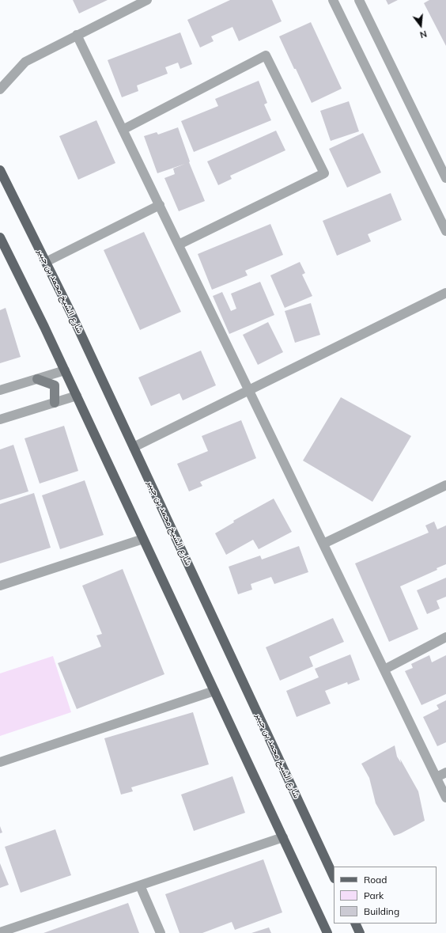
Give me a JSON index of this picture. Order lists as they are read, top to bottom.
{
  "streets": {
    "main road": ["شارع الشيخ محمد بن جبير"]
  },
  "legend": ["Road", "Park", "Building"],
  "north": "bottom"
}
